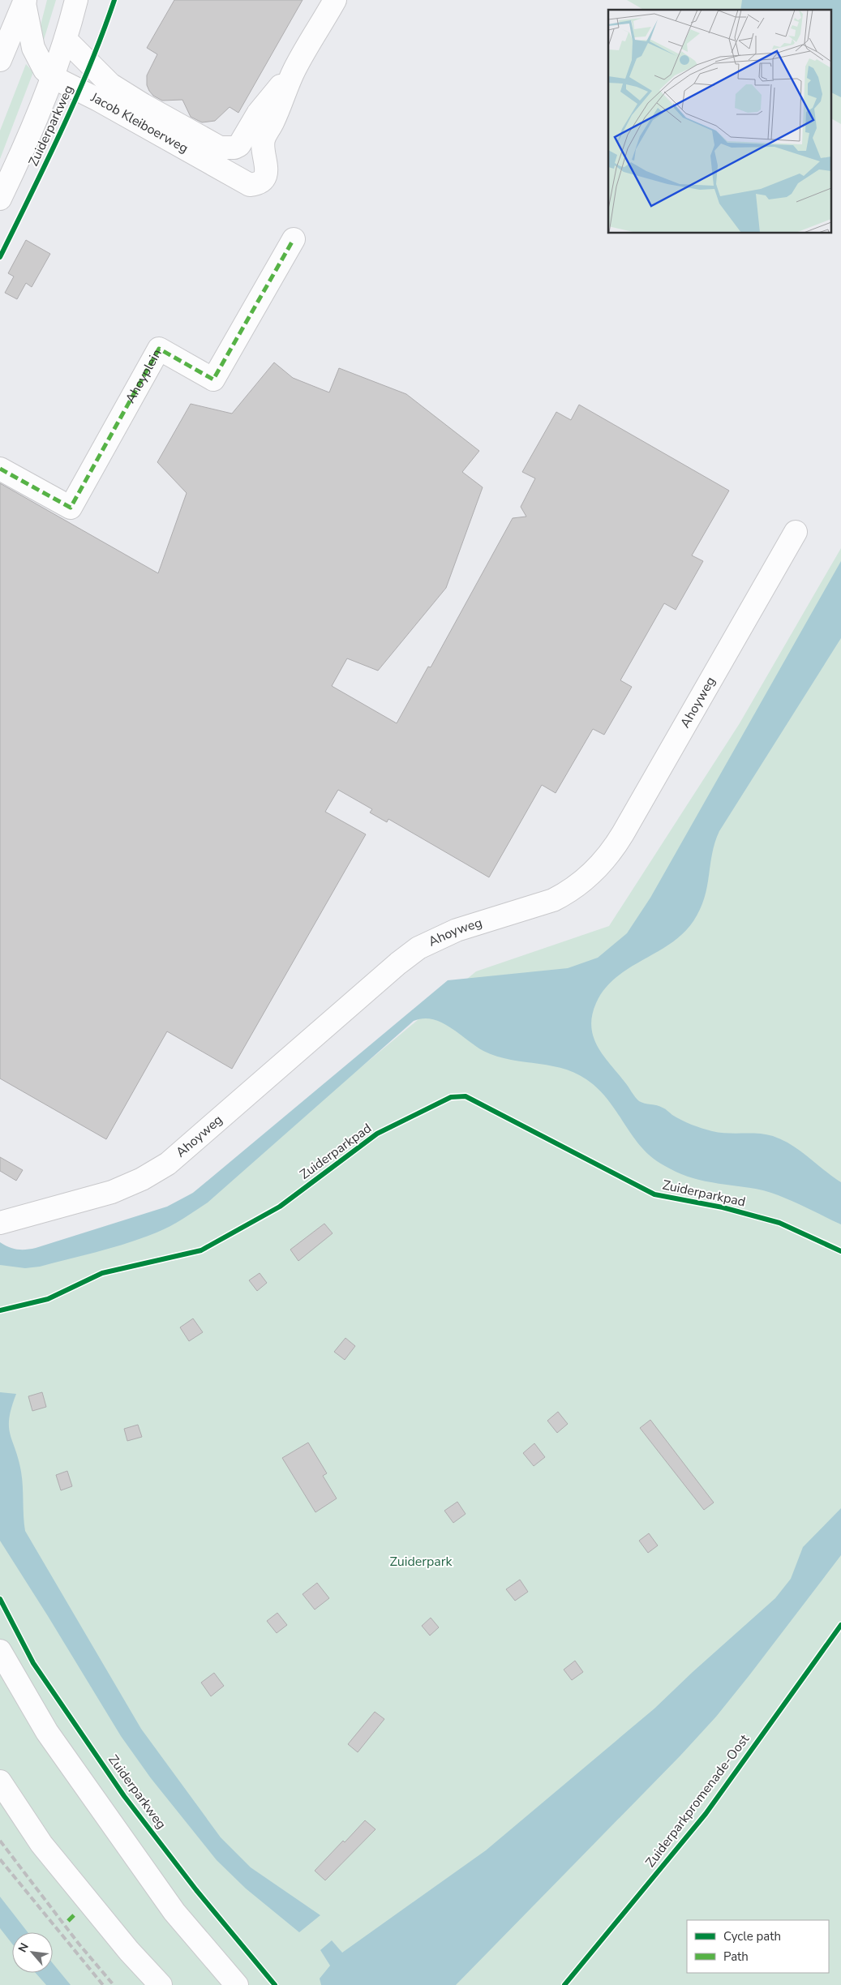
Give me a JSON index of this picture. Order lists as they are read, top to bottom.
{
  "streets": {
    "street": [
      "Jacob Kleiboerweg",
      "Zuiderparkweg",
      "Ahoyplein",
      "Ahoyweg"
    ],
    "cycle path": ["Zuiderparkpad", "Zuiderparkpromenade-Oost"]
  },
  "crossings": [
    ["Jacob Kleiboerweg", "Zuiderparkweg"]
  ],
  "parks": ["Zuiderpark"],
  "legend": ["Cycle path", "Path"],
  "north": "top left"
}
